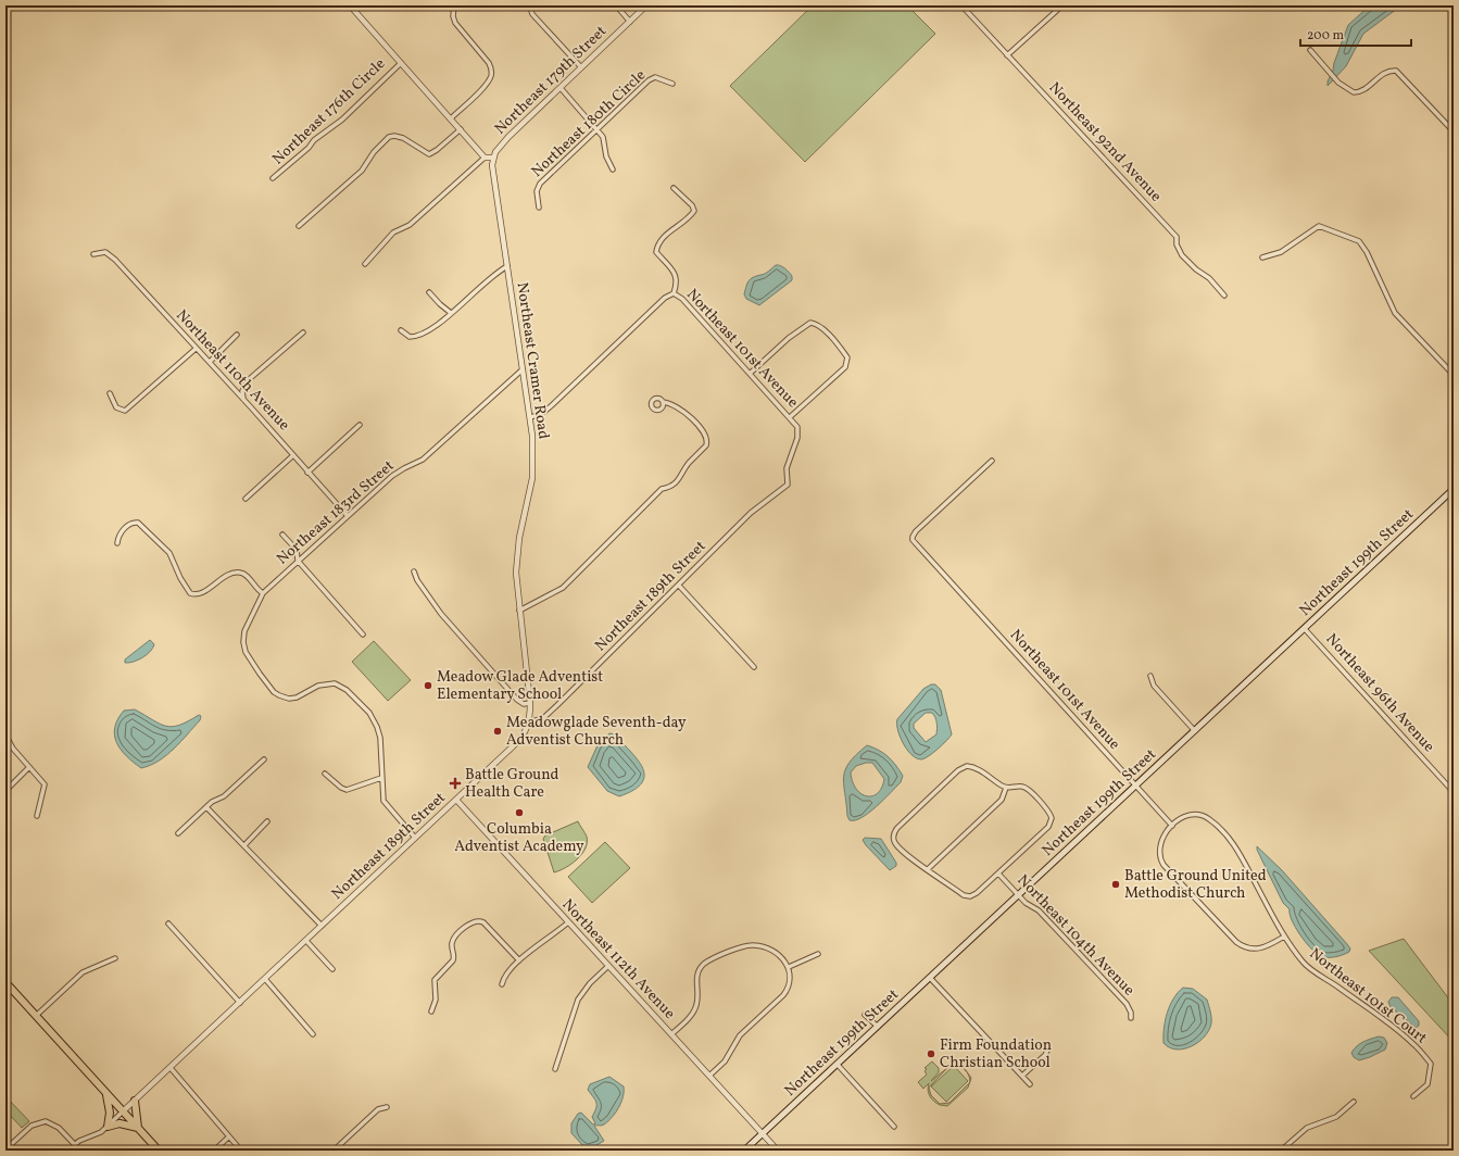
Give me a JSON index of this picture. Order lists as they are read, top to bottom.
{
  "streets": {
    "main road": ["Northeast 199th Street"],
    "street": [
      "Northeast 179th Street",
      "Northeast 176th Circle",
      "Northeast 180th Circle",
      "Northeast 92nd Avenue",
      "Northeast 101st Avenue",
      "Northeast Cramer Road",
      "Northeast 110th Avenue",
      "Northeast 183rd Street",
      "Northeast 189th Street",
      "Northeast 96th Avenue",
      "Northeast 104th Avenue",
      "Northeast 112th Avenue",
      "Northeast 101st Court"
    ]
  },
  "crossings": [
    ["Northeast 179th Street", "Northeast Cramer Road"],
    ["Northeast 101st Avenue", "Northeast 199th Street"],
    ["Northeast 101st Avenue", "Northeast 189th Street"],
    ["Northeast Cramer Road", "Northeast 183rd Street"],
    ["Northeast Cramer Road", "Northeast 189th Street"],
    ["Northeast 110th Avenue", "Northeast 183rd Street"],
    ["Northeast 199th Street", "Northeast 96th Avenue"],
    ["Northeast 199th Street", "Northeast 104th Avenue"],
    ["Northeast 199th Street", "Northeast 112th Avenue"],
    ["Northeast 189th Street", "Northeast 112th Avenue"]
  ],
  "places": {
    "other": [
      "Meadow Glade Adventist Elementary School",
      "Meadowglade Seventh-day Adventist Church",
      "Columbia Adventist Academy",
      "Battle Ground United Methodist Church",
      "Firm Foundation Christian School"
    ],
    "health": ["Battle Ground Health Care"]
  },
  "scale_bar": "200 m"
}
